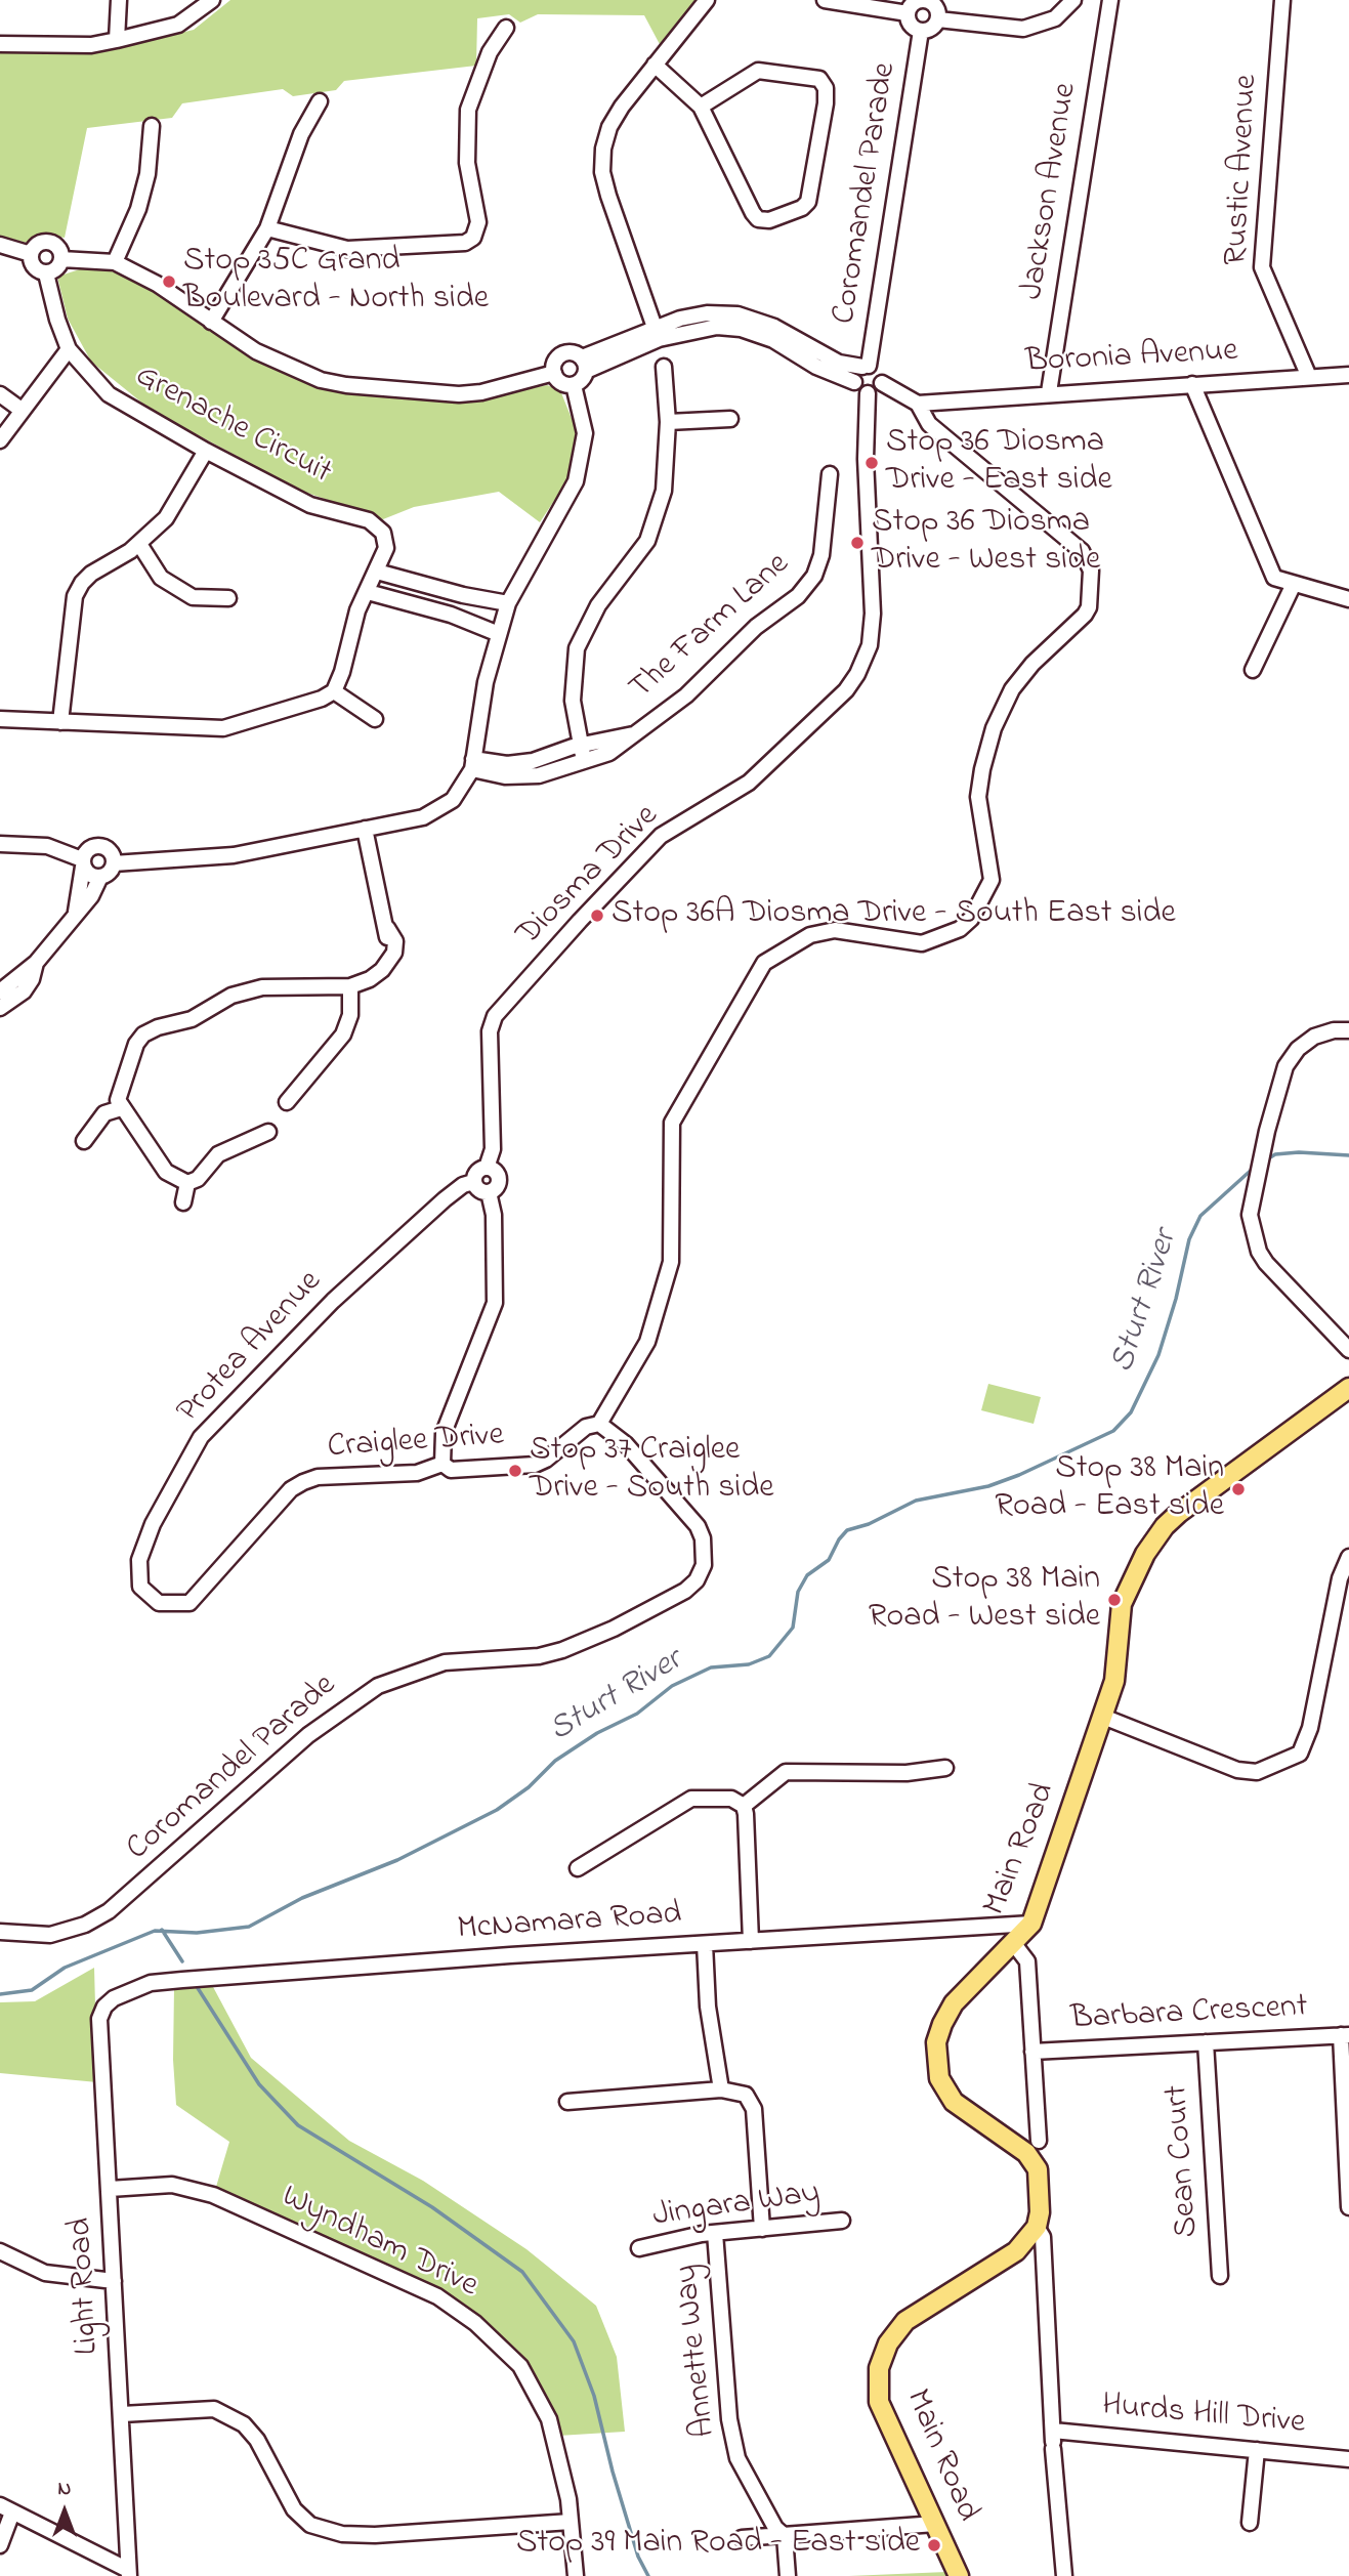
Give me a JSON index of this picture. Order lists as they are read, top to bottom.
{
  "streets": {
    "main road": ["Main Road"],
    "street": [
      "Rustic Avenue",
      "Jackson Avenue",
      "Coromandel Parade",
      "Boronia Avenue",
      "Grenache Circuit",
      "The Farm Lane",
      "Diosma Drive",
      "Protea Avenue",
      "Craiglee Drive",
      "McNamara Road",
      "Barbara Crescent",
      "Sean Court",
      "Jingara Way",
      "Wyndham Drive",
      "Light Road",
      "Annette Way",
      "Hurds Hill Drive"
    ]
  },
  "crossings": [
    ["Rustic Avenue", "Boronia Avenue"],
    ["Jackson Avenue", "Boronia Avenue"],
    ["Coromandel Parade", "Diosma Drive"],
    ["Coromandel Parade", "Craiglee Drive"],
    ["Diosma Drive", "Protea Avenue"],
    ["Protea Avenue", "Craiglee Drive"],
    ["Main Road", "McNamara Road"],
    ["McNamara Road", "Light Road"],
    ["Barbara Crescent", "Sean Court"],
    ["Jingara Way", "Annette Way"],
    ["Wyndham Drive", "Light Road"]
  ],
  "water": ["Sturt River"],
  "places": [
    "Stop 35C Grand Boulevard - North side",
    "Stop 36 Diosma Drive - East side",
    "Stop 36 Diosma Drive - West side",
    "Stop 36A Diosma Drive - South East side",
    "Stop 37 Craiglee Drive - South side",
    "Stop 38 Main Road - East side",
    "Stop 38 Main Road - West side",
    "Stop 39 Main Road - East side"
  ],
  "north": "top"
}
